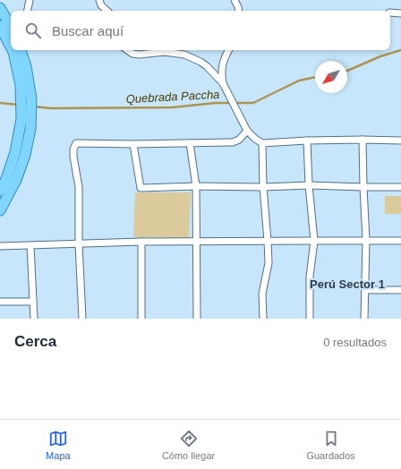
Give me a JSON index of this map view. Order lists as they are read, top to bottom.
{
  "districts": ["Perú Sector 1"],
  "water": ["Quebrada Paccha"],
  "north": "bottom left",
  "page": {
    "search": "Buscar aquí",
    "heading": ["Cerca", "0 resultados"],
    "nav": ["Mapa", "Cómo llegar", "Guardados"]
  }
}
